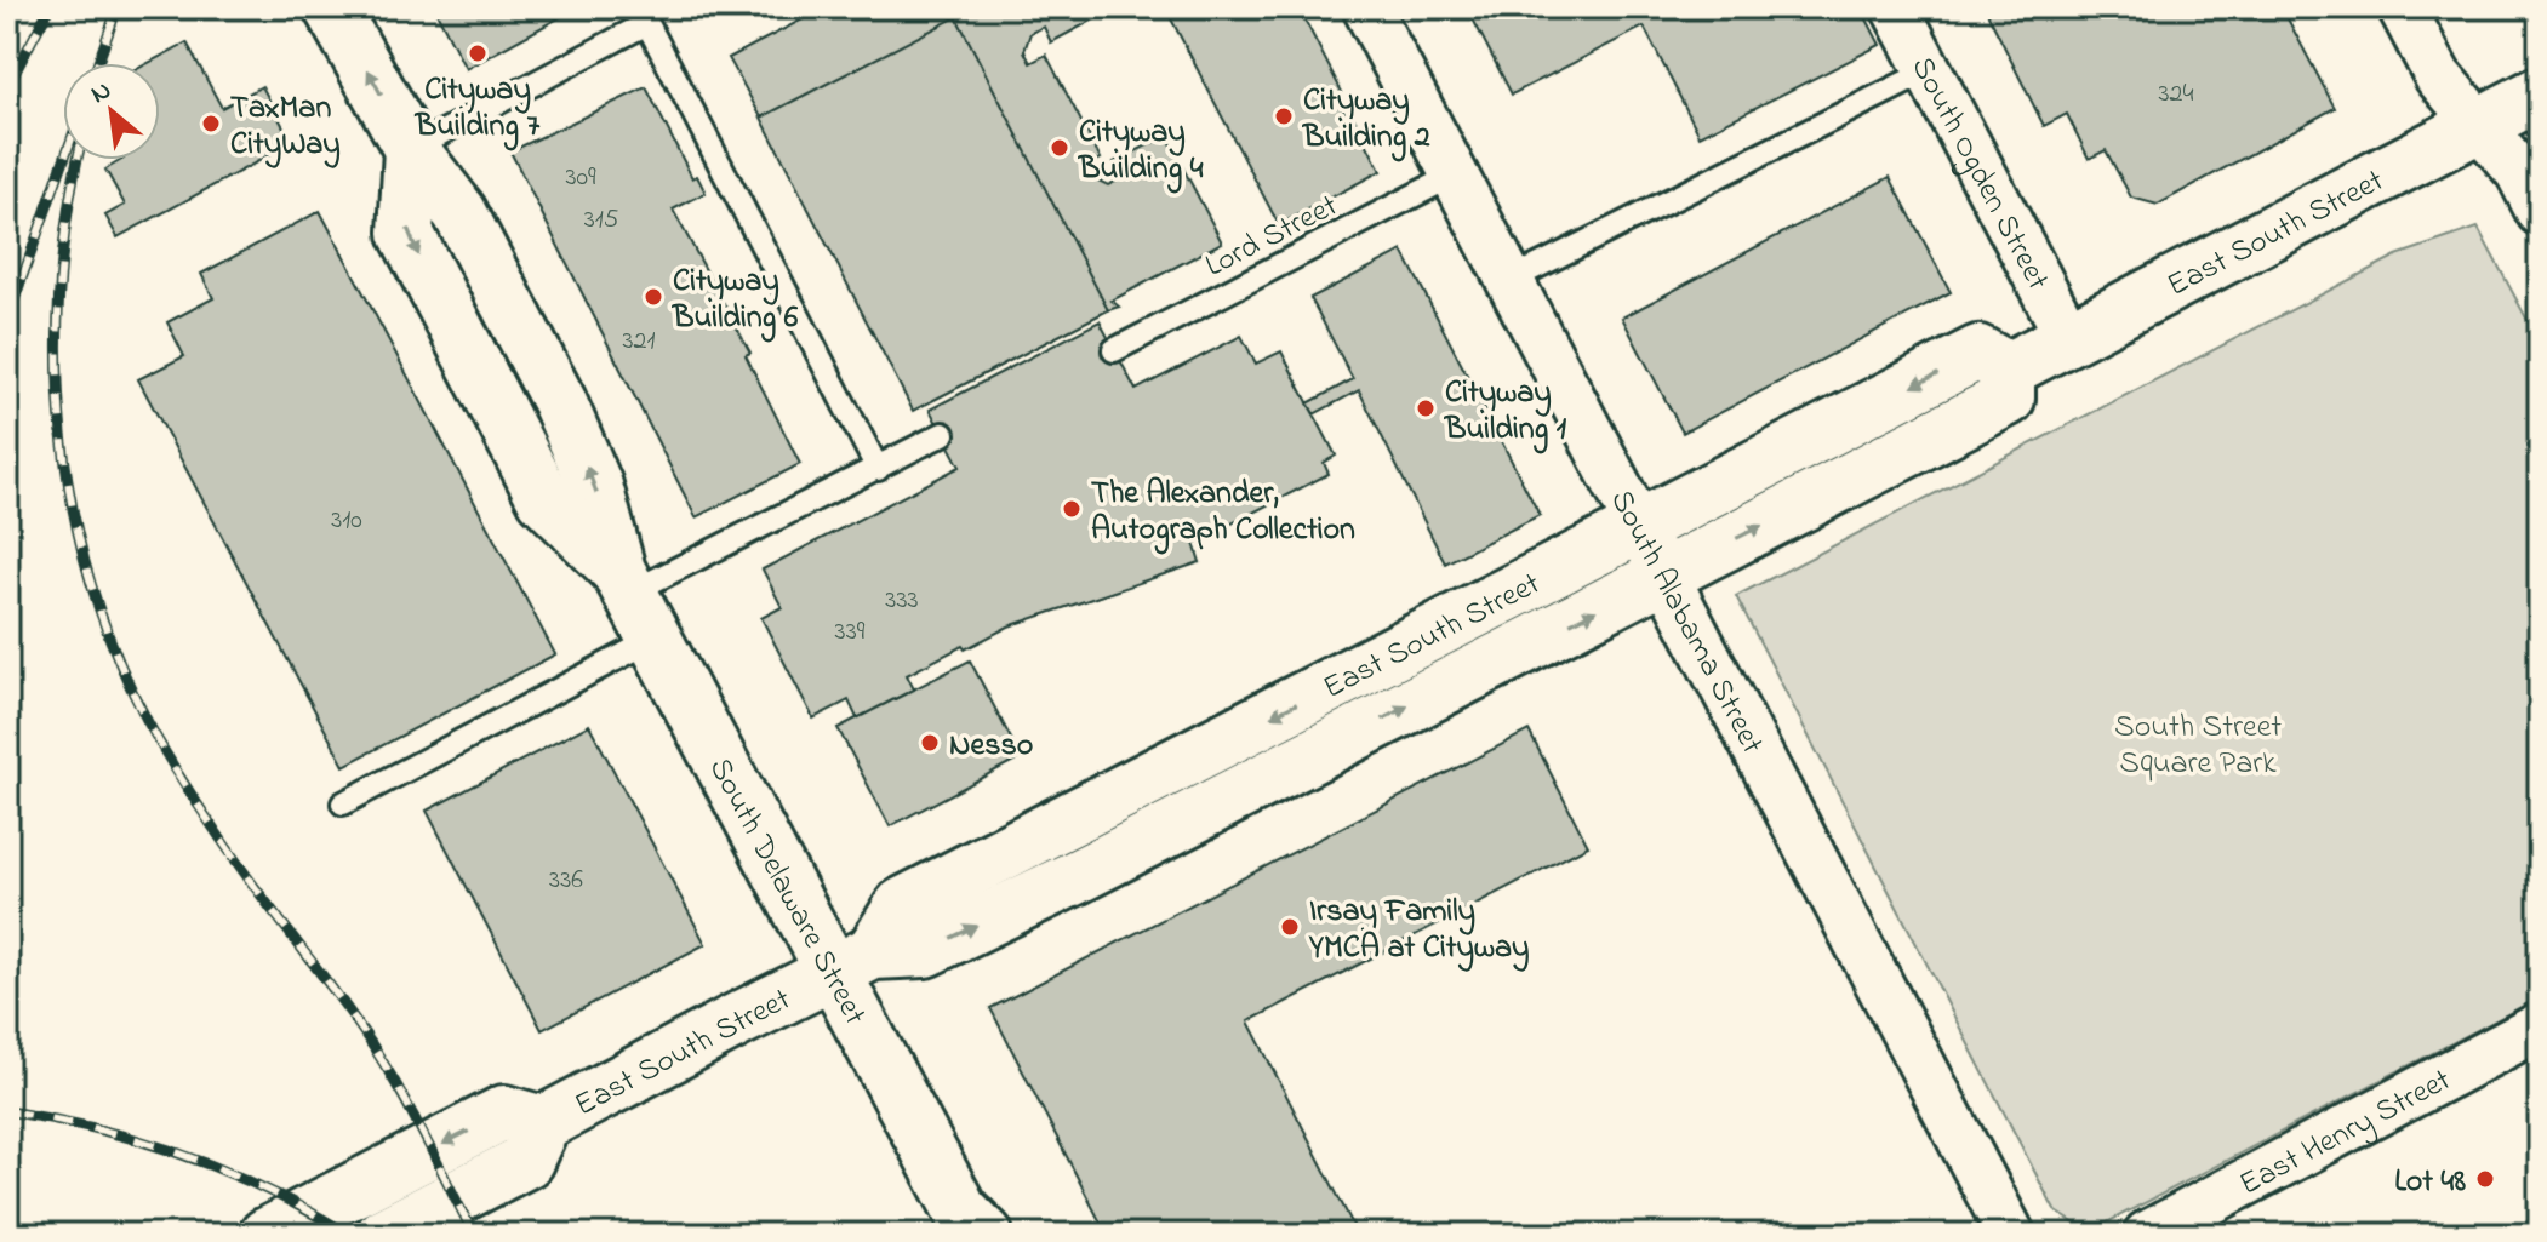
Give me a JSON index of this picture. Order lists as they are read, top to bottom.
{
  "streets": {
    "main road": ["East South Street", "South Delaware Street"],
    "street": ["South Ogden Street", "South Alabama Street", "East Henry Street"],
    "lane": ["Lord Street"]
  },
  "crossings": [
    ["South Ogden Street", "East South Street"],
    ["East South Street", "South Alabama Street"],
    ["East South Street", "South Delaware Street"],
    ["Lord Street", "South Alabama Street"]
  ],
  "parks": ["South Street Square Park"],
  "places": [
    "Cityway Building 7",
    "Cityway Building 2",
    "TaxMan CityWay",
    "Cityway Building 4",
    "Cityway Building 6",
    "Cityway Building 1",
    "The Alexander, Autograph Collection",
    "Nesso",
    "Irsay Family YMCA at Cityway",
    "Lot 48"
  ],
  "house_numbers": [
    "324",
    "309",
    "315",
    "321",
    "310",
    "333",
    "339",
    "336"
  ],
  "north": "top left"
}
